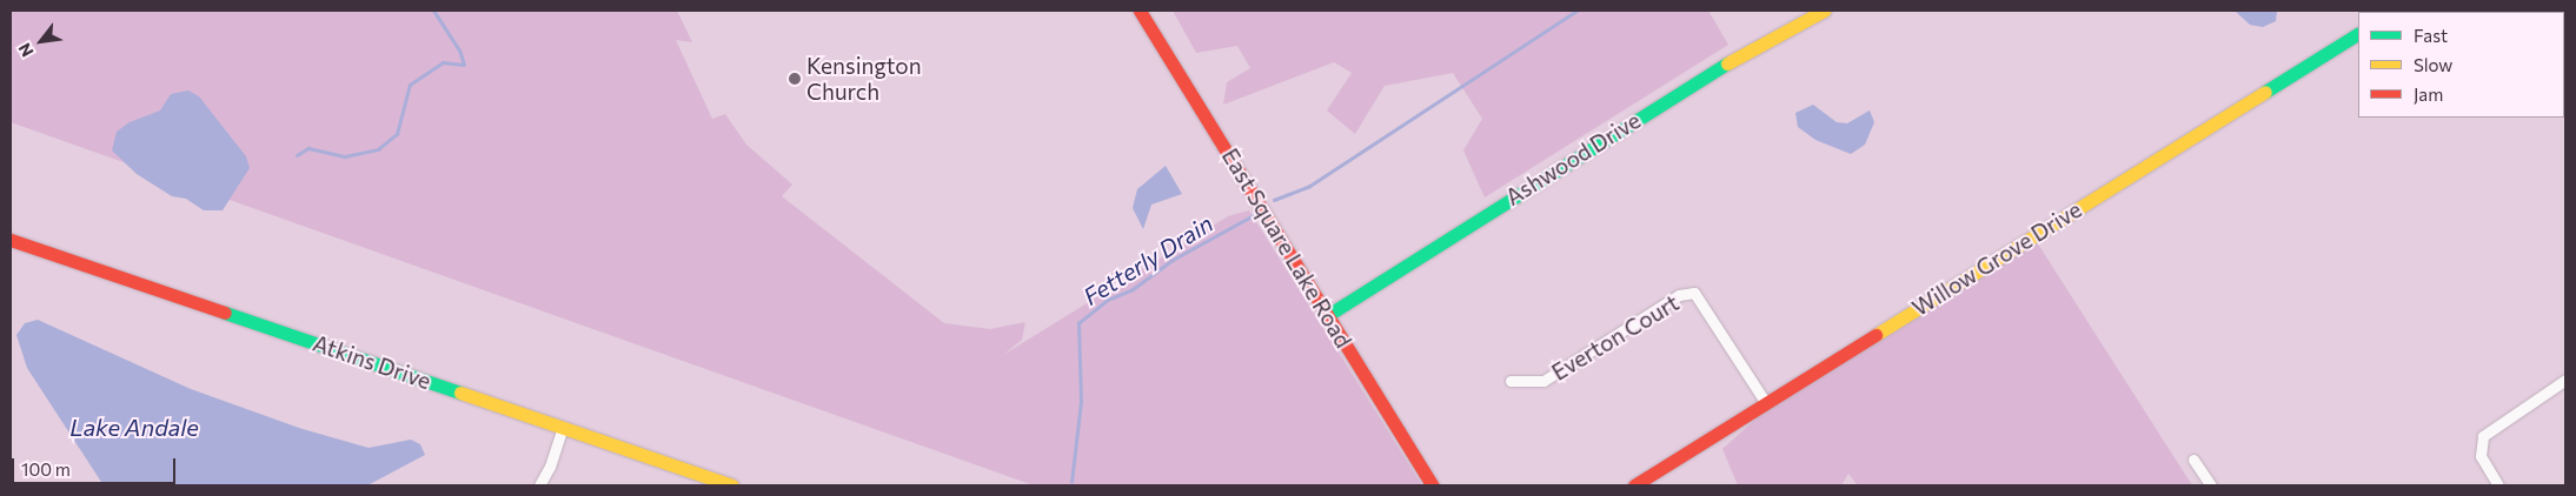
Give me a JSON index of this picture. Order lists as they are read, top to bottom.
{
  "streets": {
    "street": [
      "Ashwood Drive",
      "East Square Lake Road",
      "Willow Grove Drive",
      "Everton Court",
      "Atkins Drive"
    ]
  },
  "crossings": [
    ["Ashwood Drive", "East Square Lake Road"],
    ["Willow Grove Drive", "Everton Court"]
  ],
  "water": ["Fetterly Drain", "Lake Andale"],
  "places": ["Kensington Church"],
  "legend": ["Fast", "Slow", "Jam"],
  "scale_bar": "100 m",
  "north": "bottom left"
}
